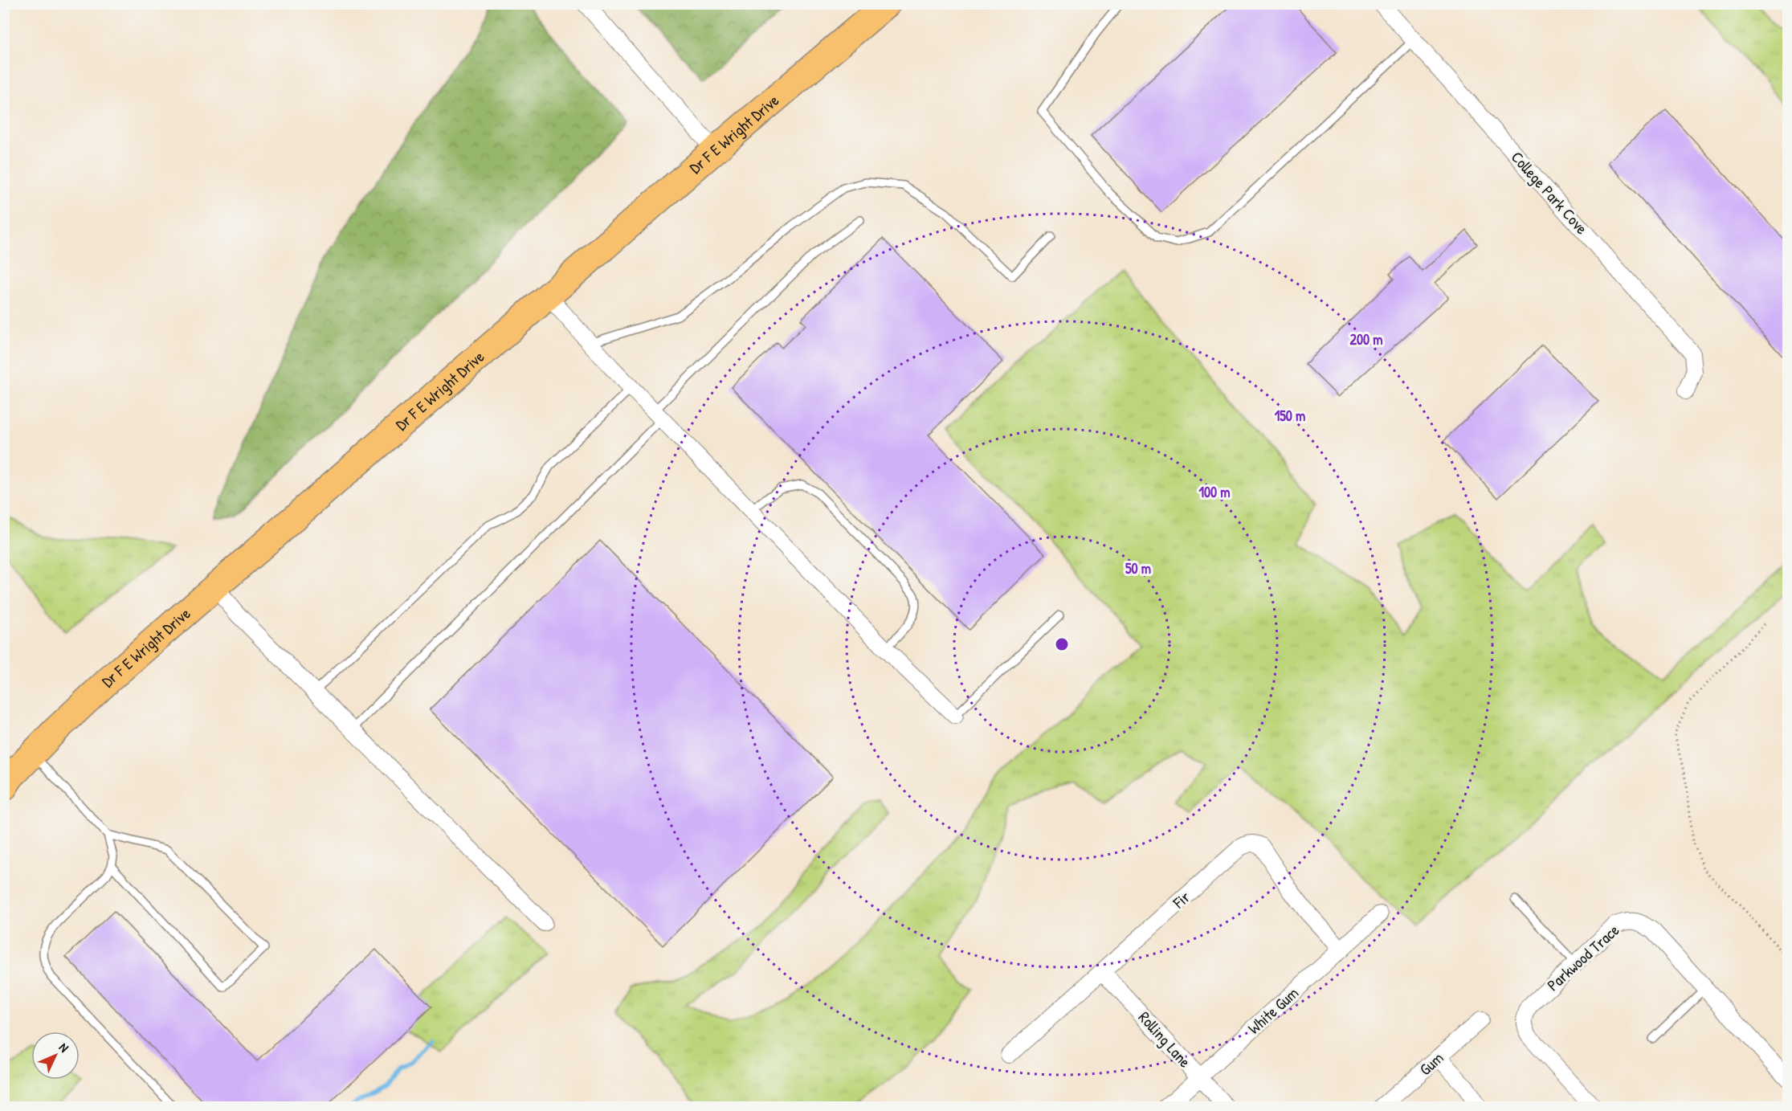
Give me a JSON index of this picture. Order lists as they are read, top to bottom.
{
  "streets": {
    "highway": ["Dr F E Wright Drive"],
    "street": [
      "College Park Cove",
      "Fir",
      "Parkwood Trace",
      "White Gum",
      "Rolling Lane",
      "Gum"
    ]
  },
  "crossings": [
    ["Fir", "White Gum"],
    ["Fir", "Rolling Lane"],
    ["White Gum", "Rolling Lane"]
  ],
  "north": "top right",
  "rings": [
    "200 m",
    "150 m",
    "100 m",
    "50 m"
  ]
}
